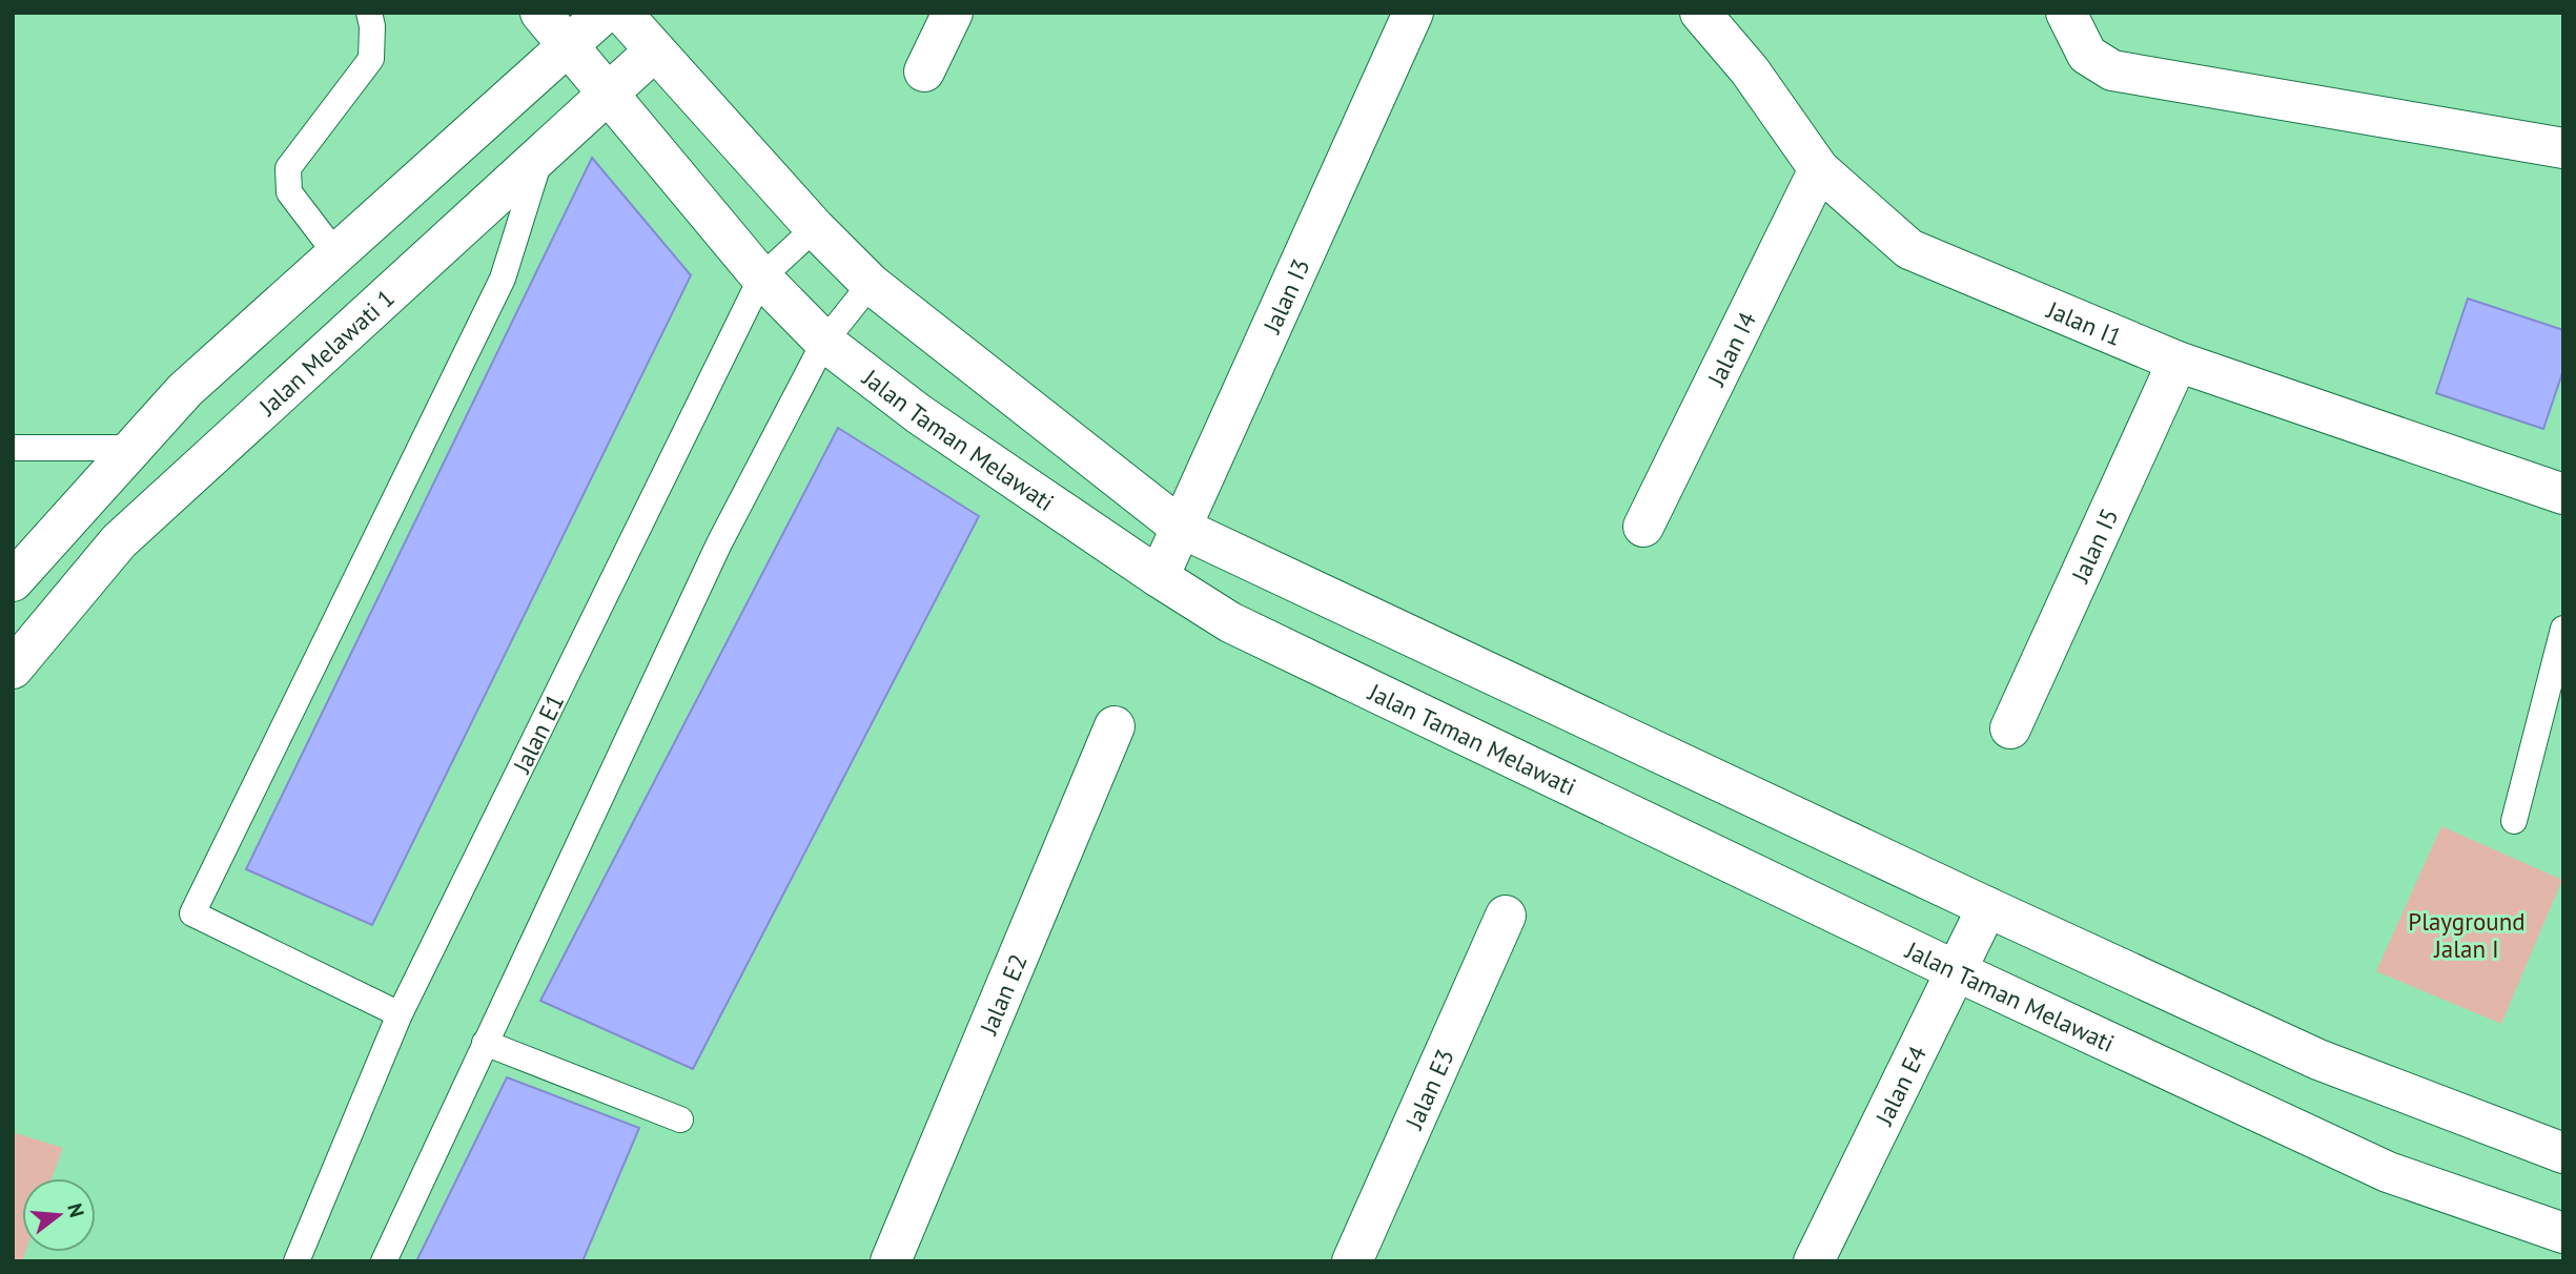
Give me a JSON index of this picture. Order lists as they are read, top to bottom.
{
  "streets": {
    "street": [
      "Jalan I3",
      "Jalan I1",
      "Jalan I4",
      "Jalan Melawati 1",
      "Jalan Taman Melawati",
      "Jalan I5",
      "Jalan E2",
      "Jalan E4",
      "Jalan E3"
    ],
    "lane": ["Jalan E1"]
  },
  "crossings": [
    ["Jalan I3", "Jalan Taman Melawati"],
    ["Jalan I1", "Jalan I4"],
    ["Jalan I1", "Jalan I5"],
    ["Jalan Melawati 1", "Jalan Taman Melawati"],
    ["Jalan Taman Melawati", "Jalan E1"],
    ["Jalan Taman Melawati", "Jalan E4"]
  ],
  "parks": ["Playground Jalan I"],
  "north": "right"
}
